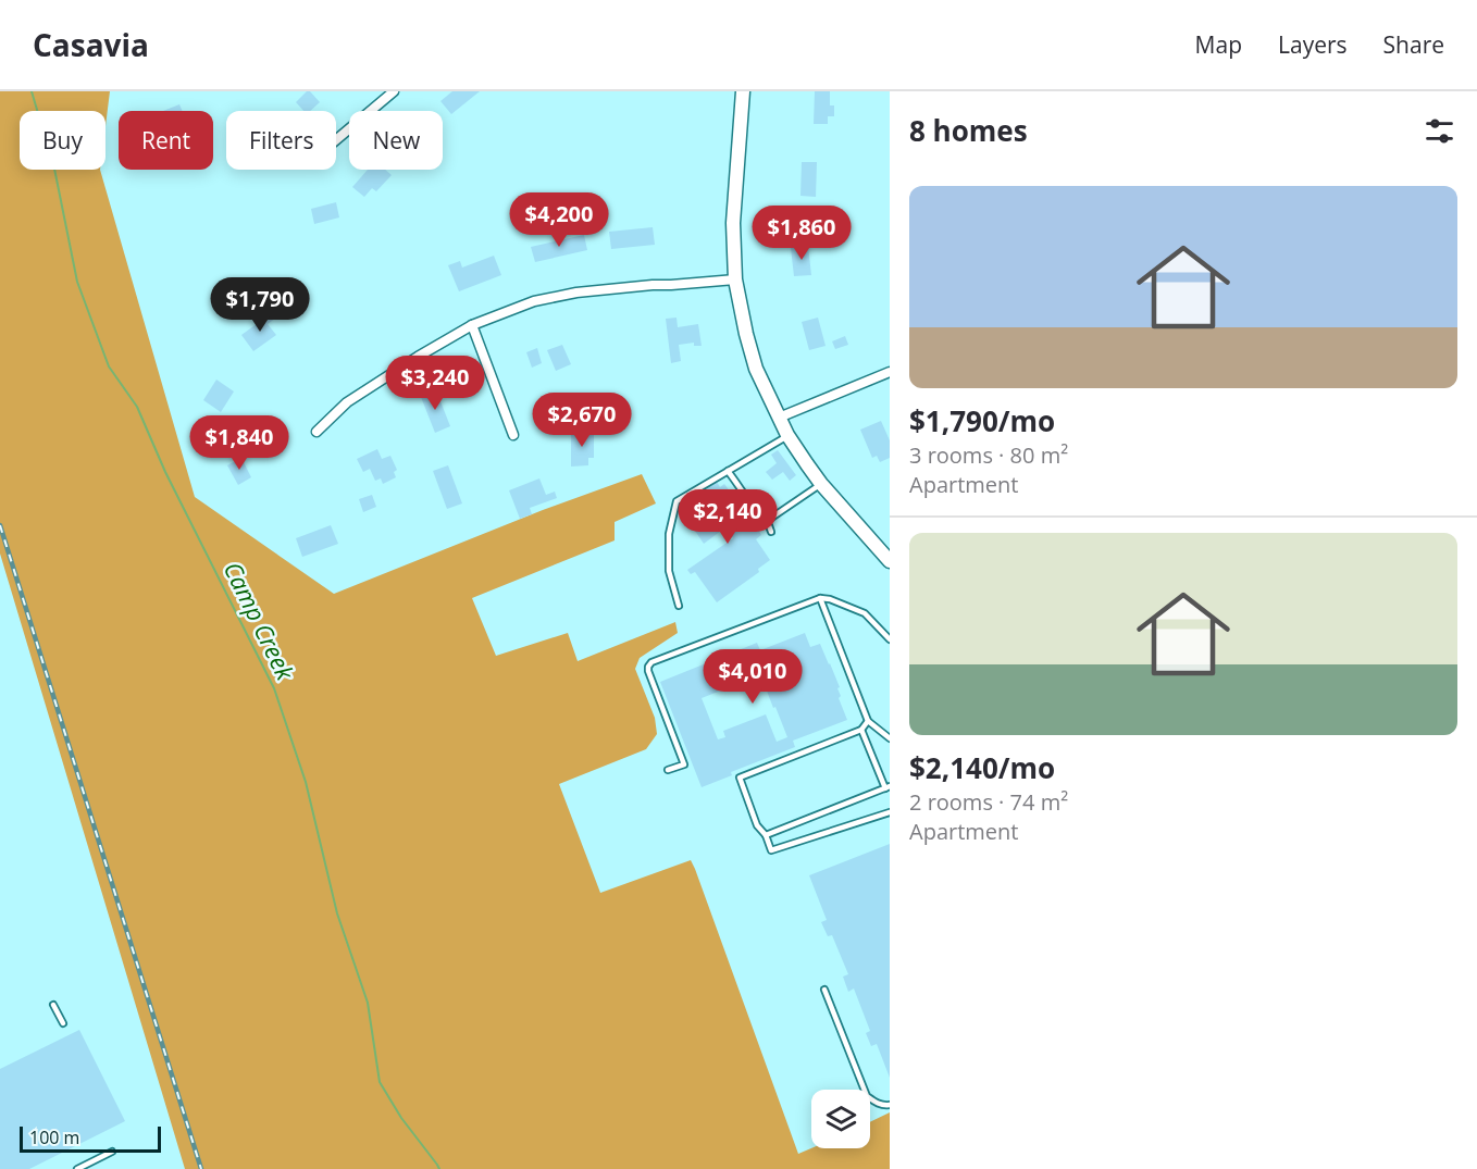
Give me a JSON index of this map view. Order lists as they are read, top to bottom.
{
  "water": ["Camp Creek"],
  "scale_bar": "100 m",
  "page": {
    "header": "Casavia",
    "nav": ["Map", "Layers", "Share"],
    "heading": "8 homes",
    "chip": [
      "Buy",
      "Rent",
      "Filters",
      "New"
    ],
    "list": [
      {
        "name": "$1,790/mo",
        "note": "3 rooms · 80 m² · Apartment"
      },
      {
        "name": "$2,140/mo",
        "note": "2 rooms · 74 m² · Apartment"
      }
    ],
    "price": [
      "$4,200",
      "$1,860",
      "$1,790",
      "$3,240",
      "$2,670",
      "$1,840",
      "$2,140",
      "$4,010"
    ],
    "scale": "100 m"
  }
}
